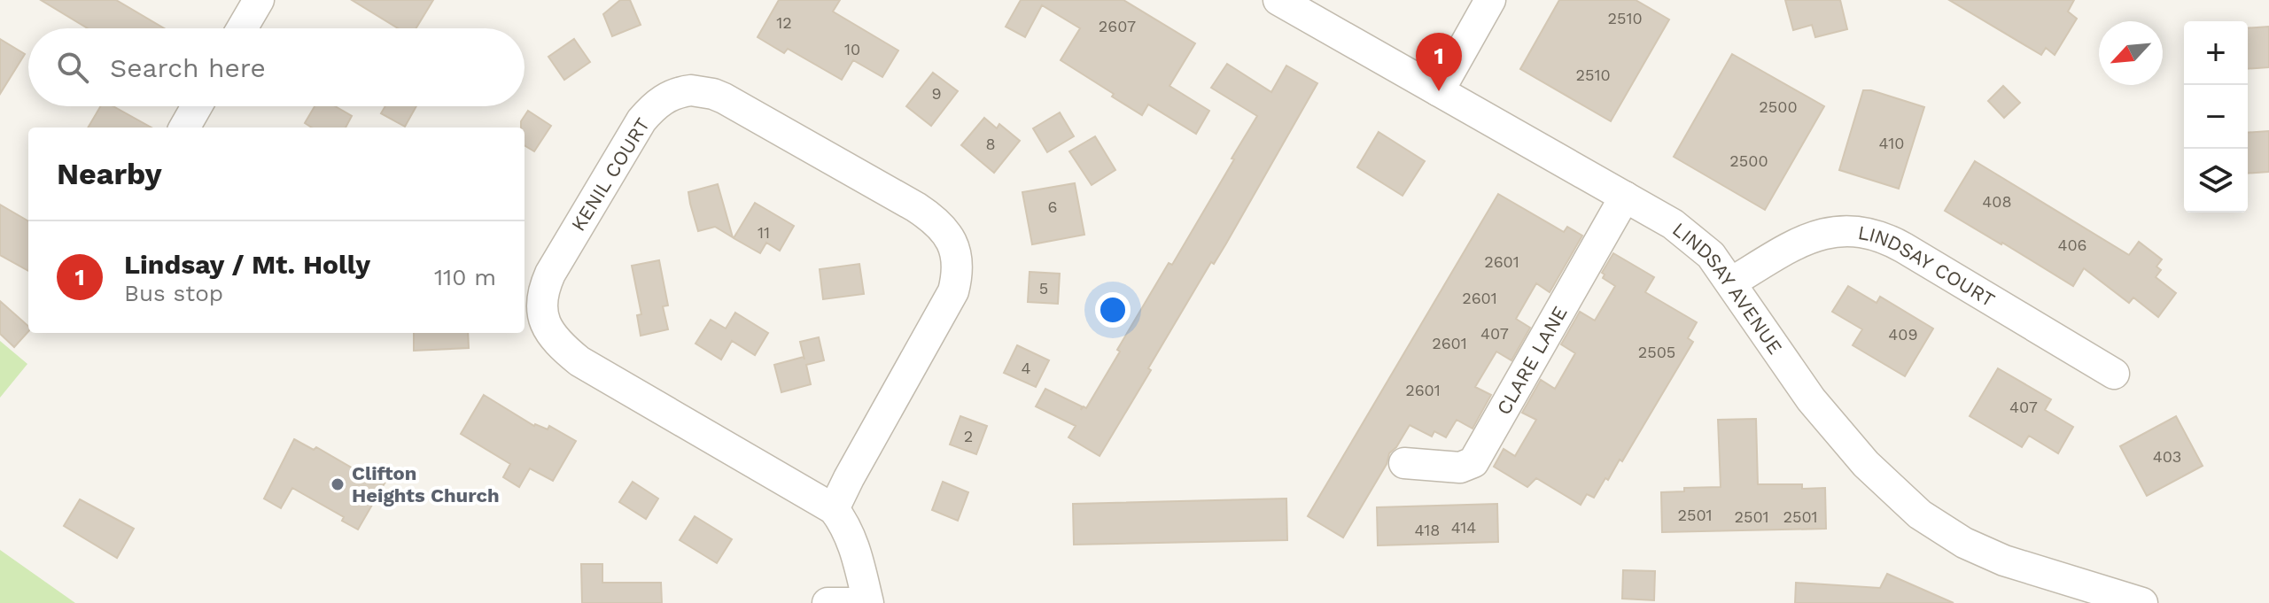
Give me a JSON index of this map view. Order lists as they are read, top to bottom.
{
  "streets": {
    "street": [
      "KENIL COURT",
      "LINDSAY COURT",
      "LINDSAY AVENUE",
      "CLARE LANE"
    ]
  },
  "crossings": [
    ["LINDSAY COURT", "LINDSAY AVENUE"],
    ["LINDSAY AVENUE", "CLARE LANE"]
  ],
  "places": ["Clifton Heights Church"],
  "house_numbers": [
    "2510",
    "12",
    "2607",
    "10",
    "2510",
    "9",
    "2500",
    "410",
    "8",
    "2500",
    "408",
    "6",
    "11",
    "406",
    "2601",
    "5",
    "2601",
    "407",
    "409",
    "2601",
    "2505",
    "4",
    "2601",
    "407",
    "2",
    "403",
    "2501",
    "2501",
    "2501",
    "414",
    "418"
  ],
  "north": "bottom left",
  "page": {
    "map_buttons": ["+", "−"],
    "search": "Search here",
    "pins": "1",
    "heading": "Nearby",
    "list": [
      {
        "mark": "1",
        "name": "Lindsay / Mt. Holly",
        "note": "Bus stop",
        "value": "110 m"
      }
    ]
  }
}
